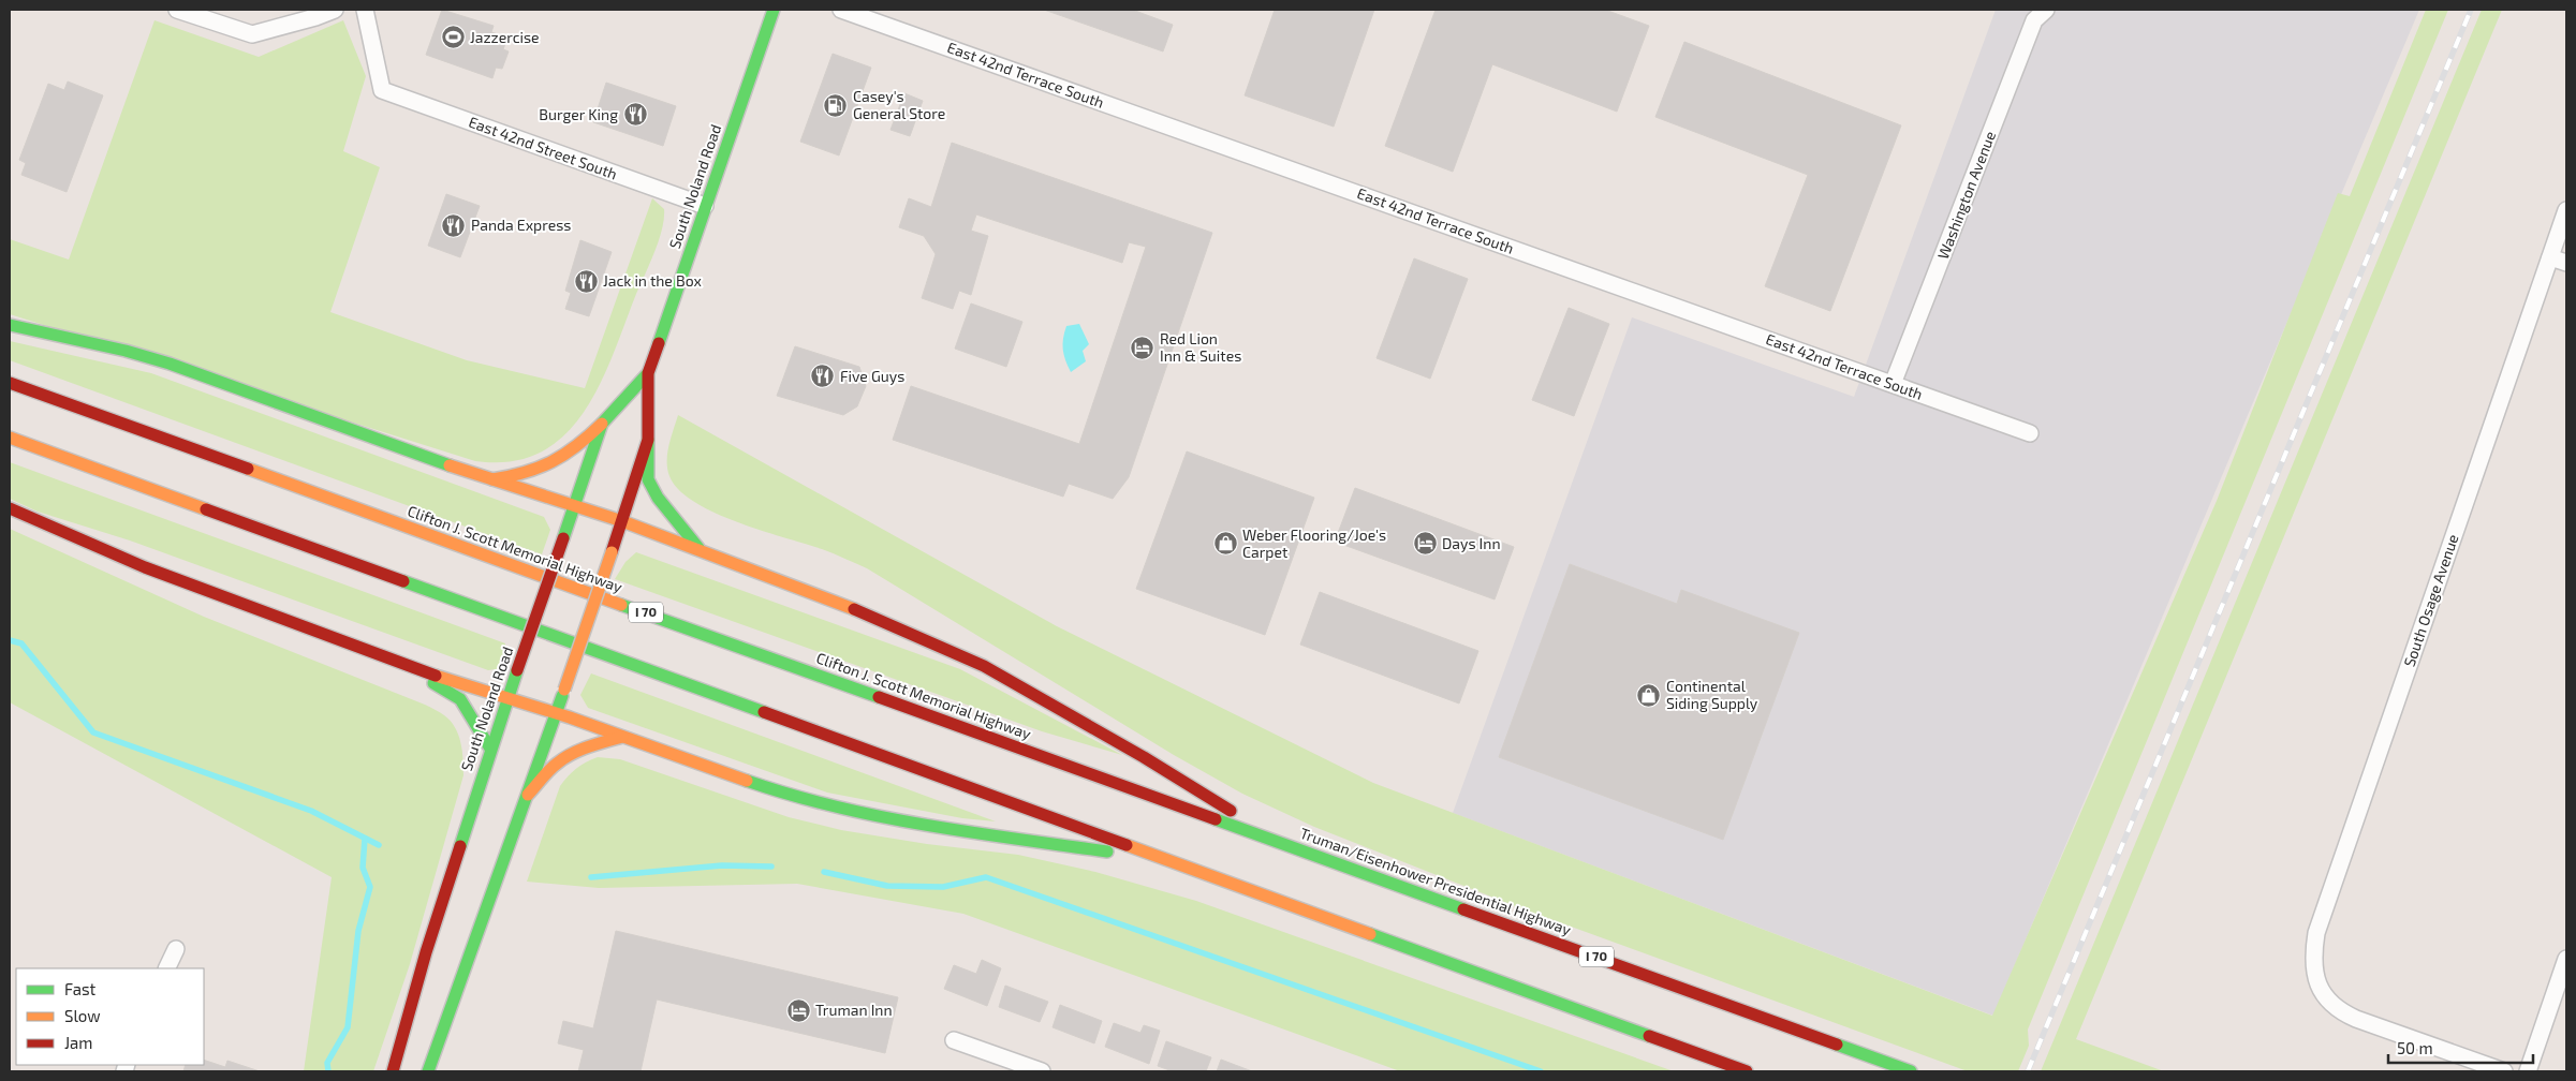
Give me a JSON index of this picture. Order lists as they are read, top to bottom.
{
  "streets": {
    "main road": [
      "South Noland Road",
      "Clifton J. Scott Memorial Highway",
      "I 70",
      "Truman/Eisenhower Presidential Highway"
    ],
    "street": [
      "East 42nd Terrace South",
      "East 42nd Street South",
      "Washington Avenue",
      "South Osage Avenue"
    ]
  },
  "crossings": [
    ["East 42nd Terrace South", "Washington Avenue"],
    ["East 42nd Street South", "South Noland Road"],
    ["Clifton J. Scott Memorial Highway", "Truman/Eisenhower Presidential Highway"]
  ],
  "places": {
    "sports": ["Jazzercise"],
    "fuel station": ["Casey's General Store"],
    "restaurant": [
      "Burger King",
      "Panda Express",
      "Jack in the Box",
      "Five Guys"
    ],
    "hotel": ["Red Lion Inn & Suites", "Days Inn", "Truman Inn"],
    "shop": ["Weber Flooring/Joe's Carpet", "Continental Siding Supply"]
  },
  "legend": ["Fast", "Slow", "Jam"],
  "scale_bar": "50 m"
}
